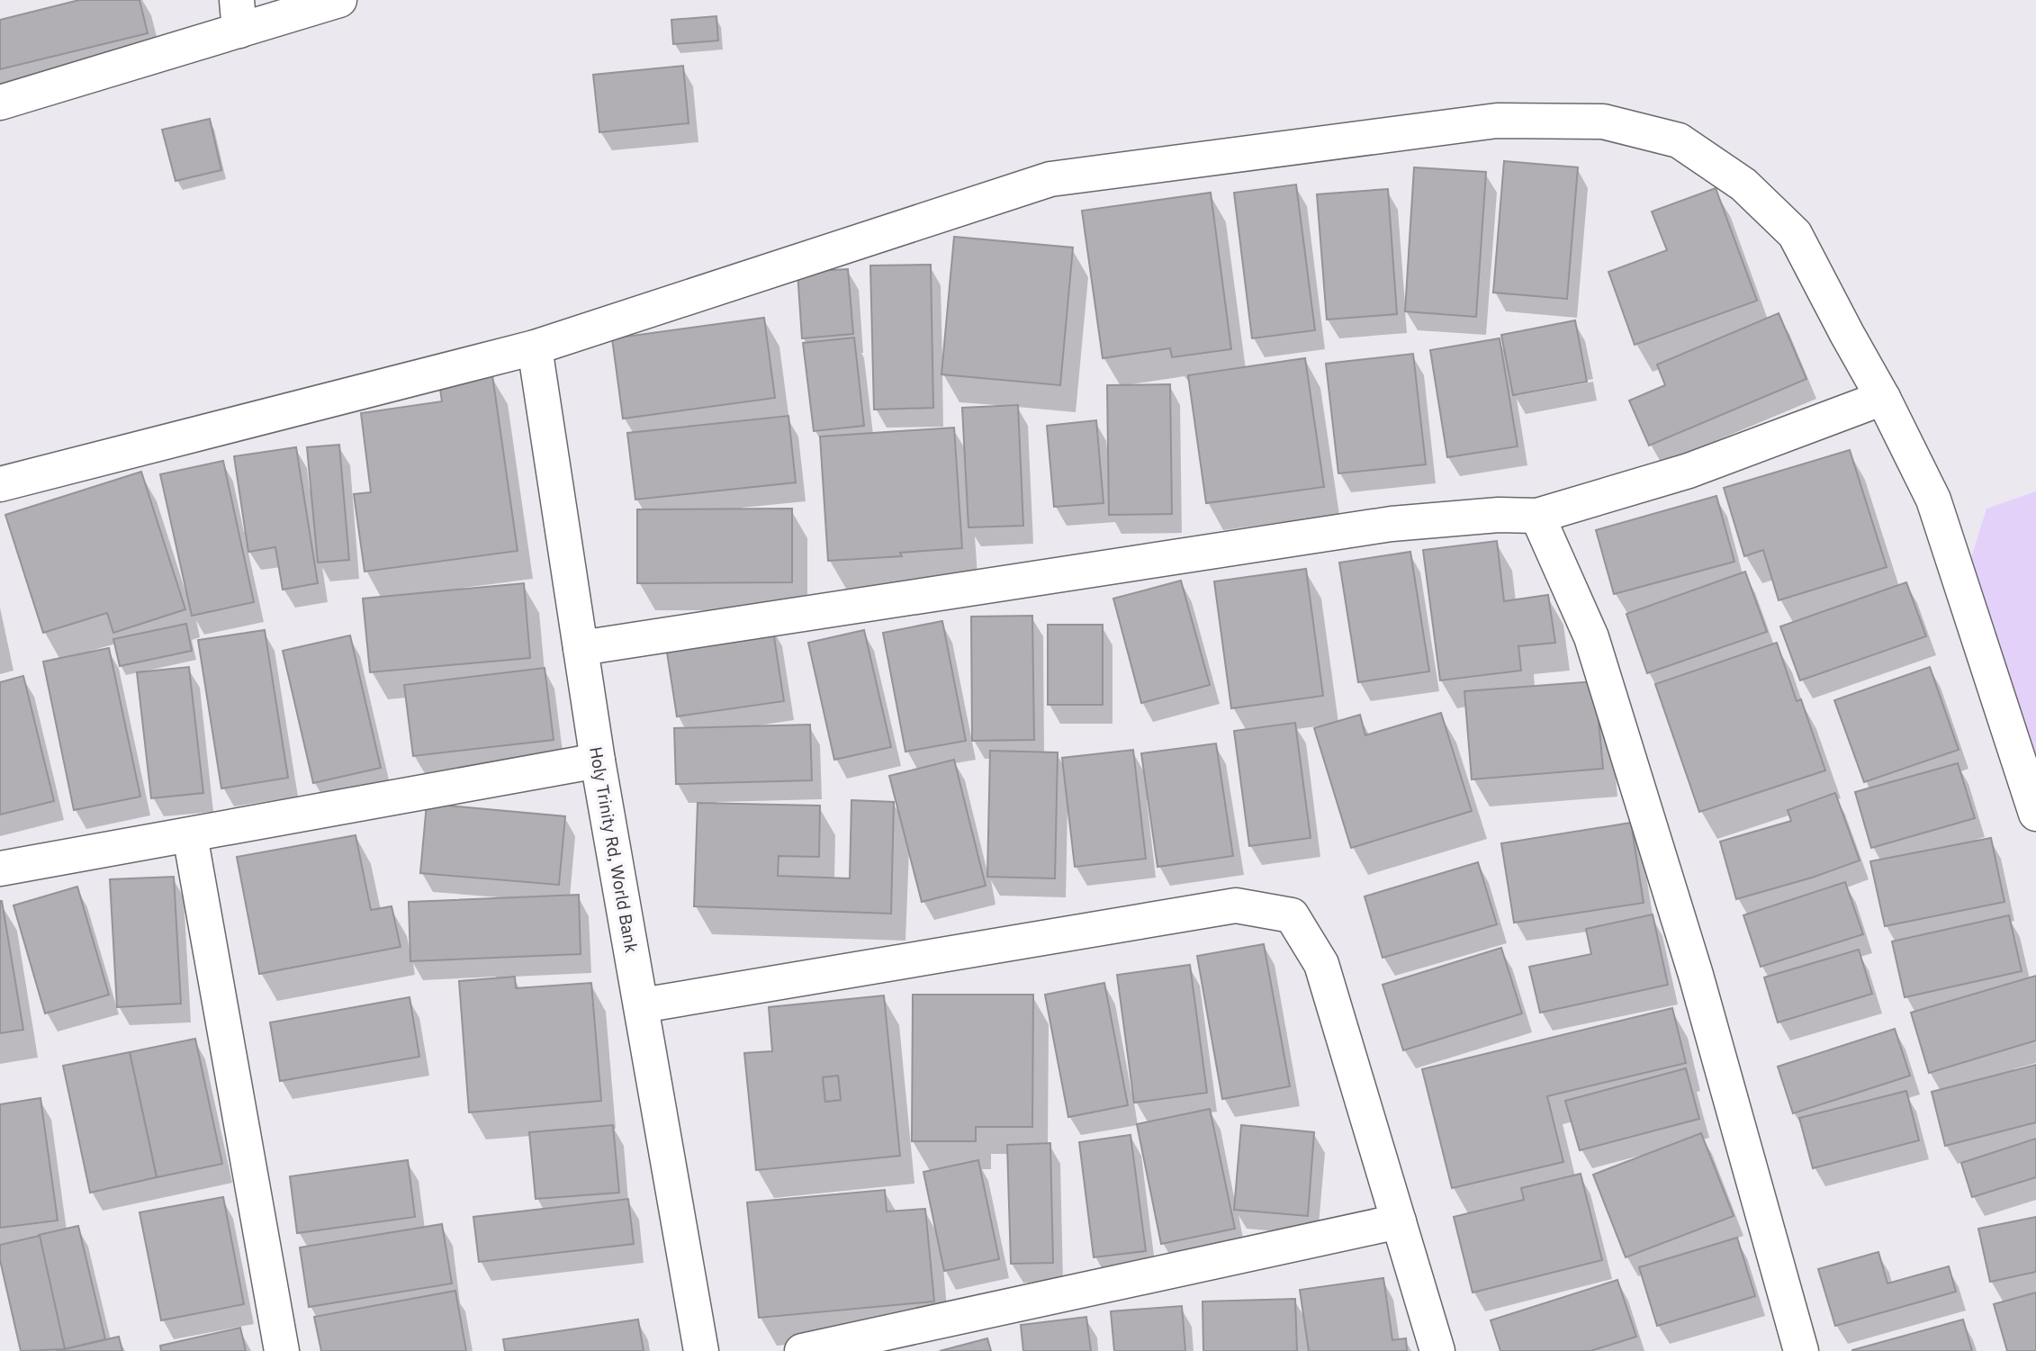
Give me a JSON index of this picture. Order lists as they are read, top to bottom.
{
  "streets": {
    "street": ["Holy Trinity Rd, World Bank"]
  }
}
